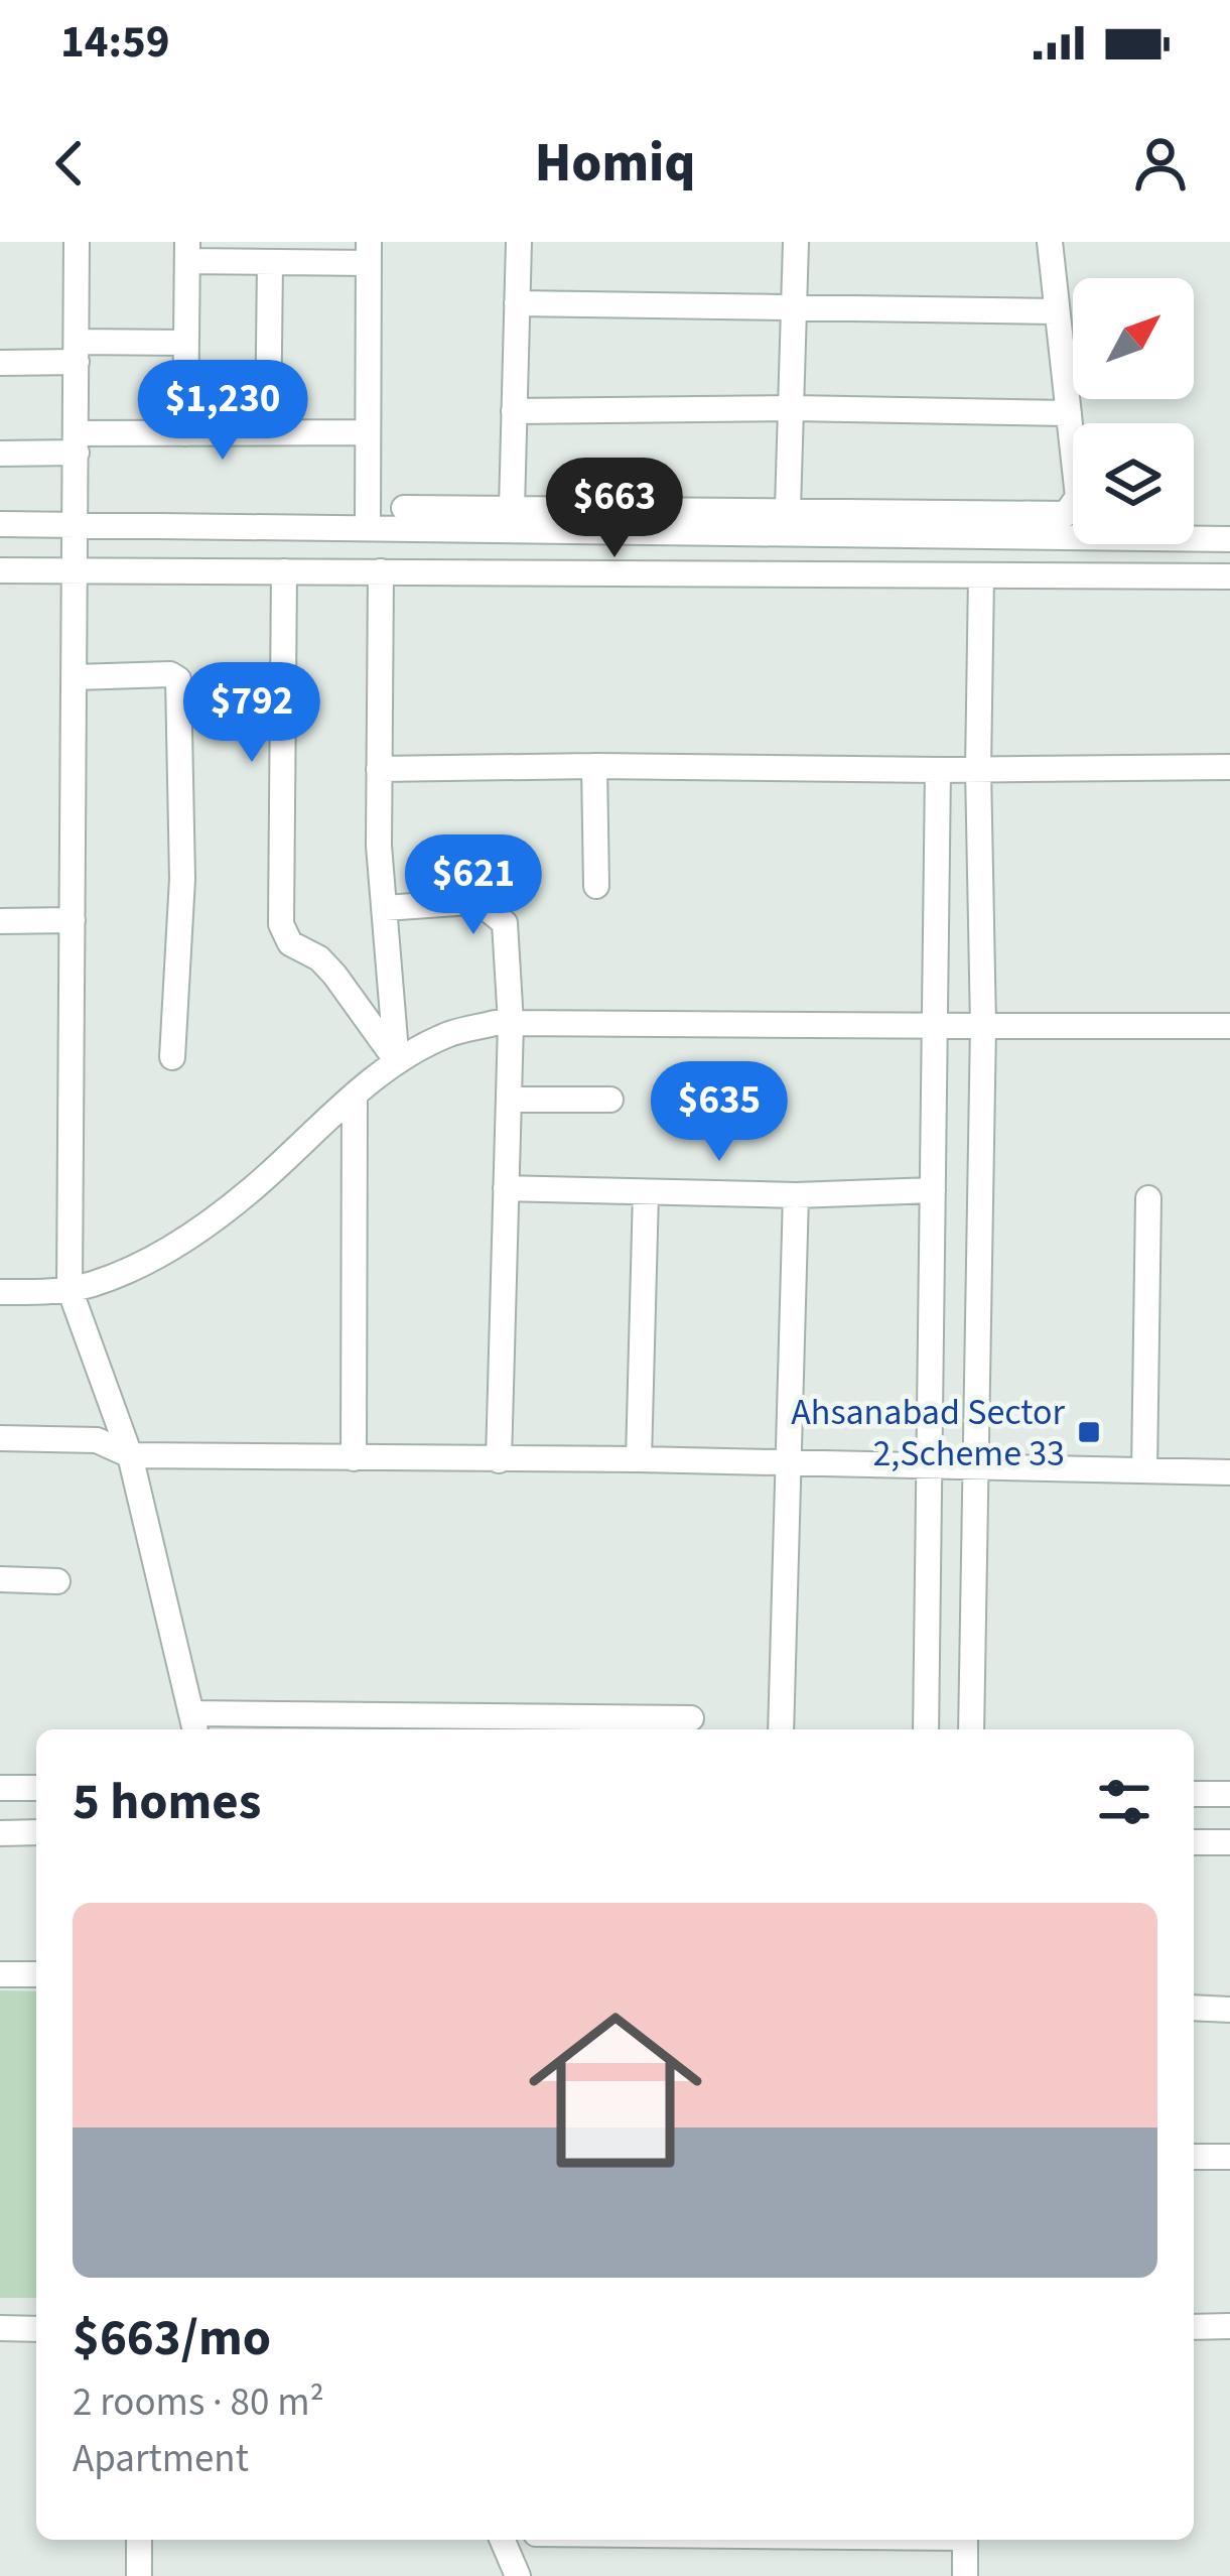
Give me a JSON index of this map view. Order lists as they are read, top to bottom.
{
  "places": {
    "transit": ["Ahsanabad Sector 2,Scheme 33"]
  },
  "north": "top right",
  "page": {
    "status": "14:59",
    "header": "Homiq",
    "price": [
      "$1,230",
      "$663",
      "$792",
      "$621",
      "$635"
    ],
    "heading": "5 homes",
    "list": [
      {
        "name": "$663/mo",
        "note": "2 rooms · 80 m² · Apartment"
      }
    ]
  }
}
